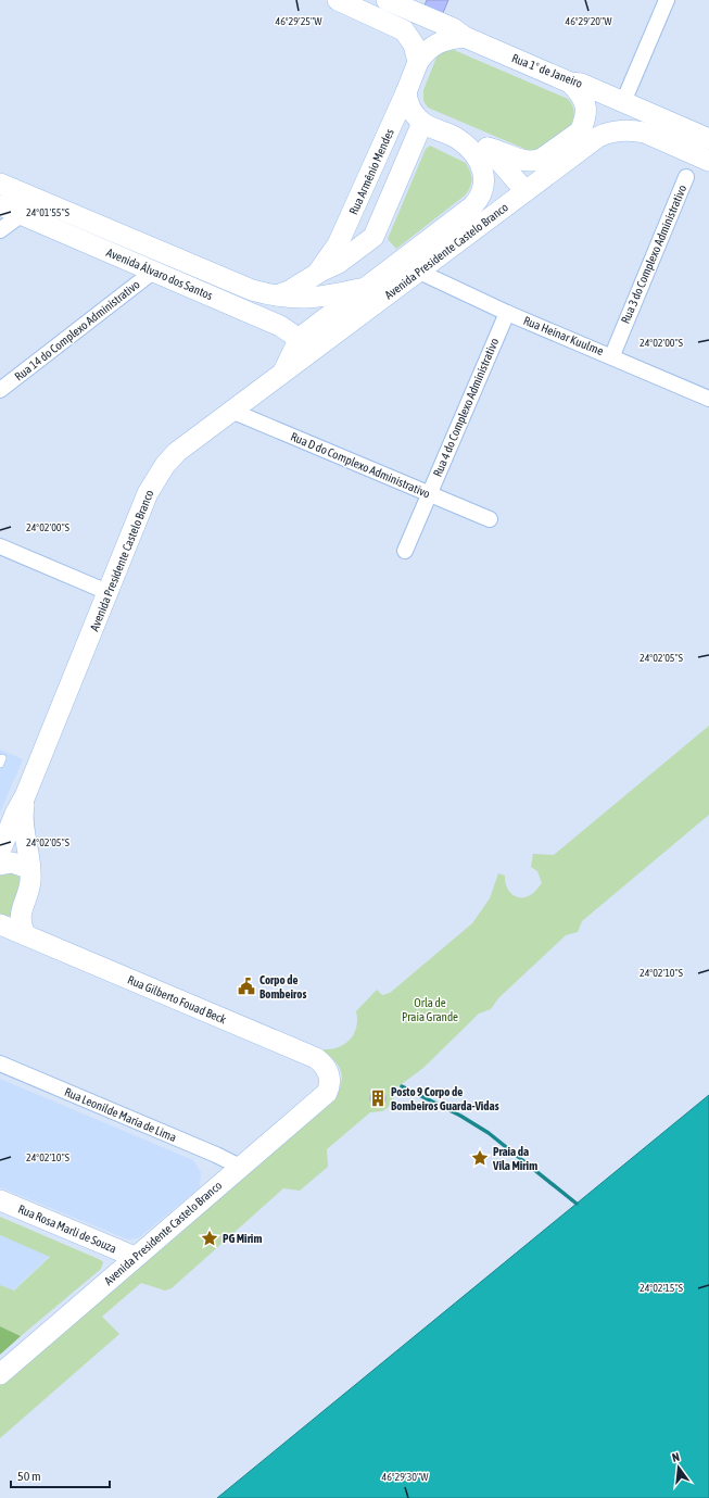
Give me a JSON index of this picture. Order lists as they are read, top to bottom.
{
  "streets": {
    "street": [
      "Rua 1º de Janeiro",
      "Rua Armênio Mendes",
      "Avenida Presidente Castelo Branco",
      "Rua 3 do Complexo Administrativo",
      "Avenida Álvaro dos Santos",
      "Rua 14 do Complexo Administrativo",
      "Rua Heinar Kuulme",
      "Rua 4 do Complexo Administrativo",
      "Rua D do Complexo Administrativo",
      "Rua Gilberto Fouad Beck",
      "Rua Leonilde Maria de Lima",
      "Rua Rosa Marli de Souza"
    ]
  },
  "crossings": [
    ["Rua Armênio Mendes", "Avenida Álvaro dos Santos"],
    ["Avenida Presidente Castelo Branco", "Avenida Álvaro dos Santos"],
    ["Avenida Presidente Castelo Branco", "Rua Heinar Kuulme"],
    ["Avenida Presidente Castelo Branco", "Rua D do Complexo Administrativo"],
    ["Avenida Presidente Castelo Branco", "Rua Gilberto Fouad Beck"],
    ["Avenida Presidente Castelo Branco", "Rua Leonilde Maria de Lima"],
    ["Avenida Presidente Castelo Branco", "Rua Rosa Marli de Souza"],
    ["Rua 3 do Complexo Administrativo", "Rua Heinar Kuulme"],
    ["Avenida Álvaro dos Santos", "Rua 14 do Complexo Administrativo"],
    ["Rua Heinar Kuulme", "Rua 4 do Complexo Administrativo"],
    ["Rua 4 do Complexo Administrativo", "Rua D do Complexo Administrativo"]
  ],
  "parks": ["Orla de Praia Grande"],
  "places": {
    "public building": ["Corpo de Bombeiros"],
    "building": ["Posto 9 Corpo de Bombeiros Guarda-Vidas"],
    "place": ["Praia da Vila Mirim", "PG Mirim"]
  },
  "scale_bar": "50 m",
  "north": "top",
  "coordinates": [
    "46°29'25\"W",
    "46°29'20\"W",
    "24°01'55\"S",
    "24°02'00\"S",
    "24°02'05\"S",
    "24°02'10\"S",
    "24°02'15\"S",
    "46°29'30\"W"
  ]
}
